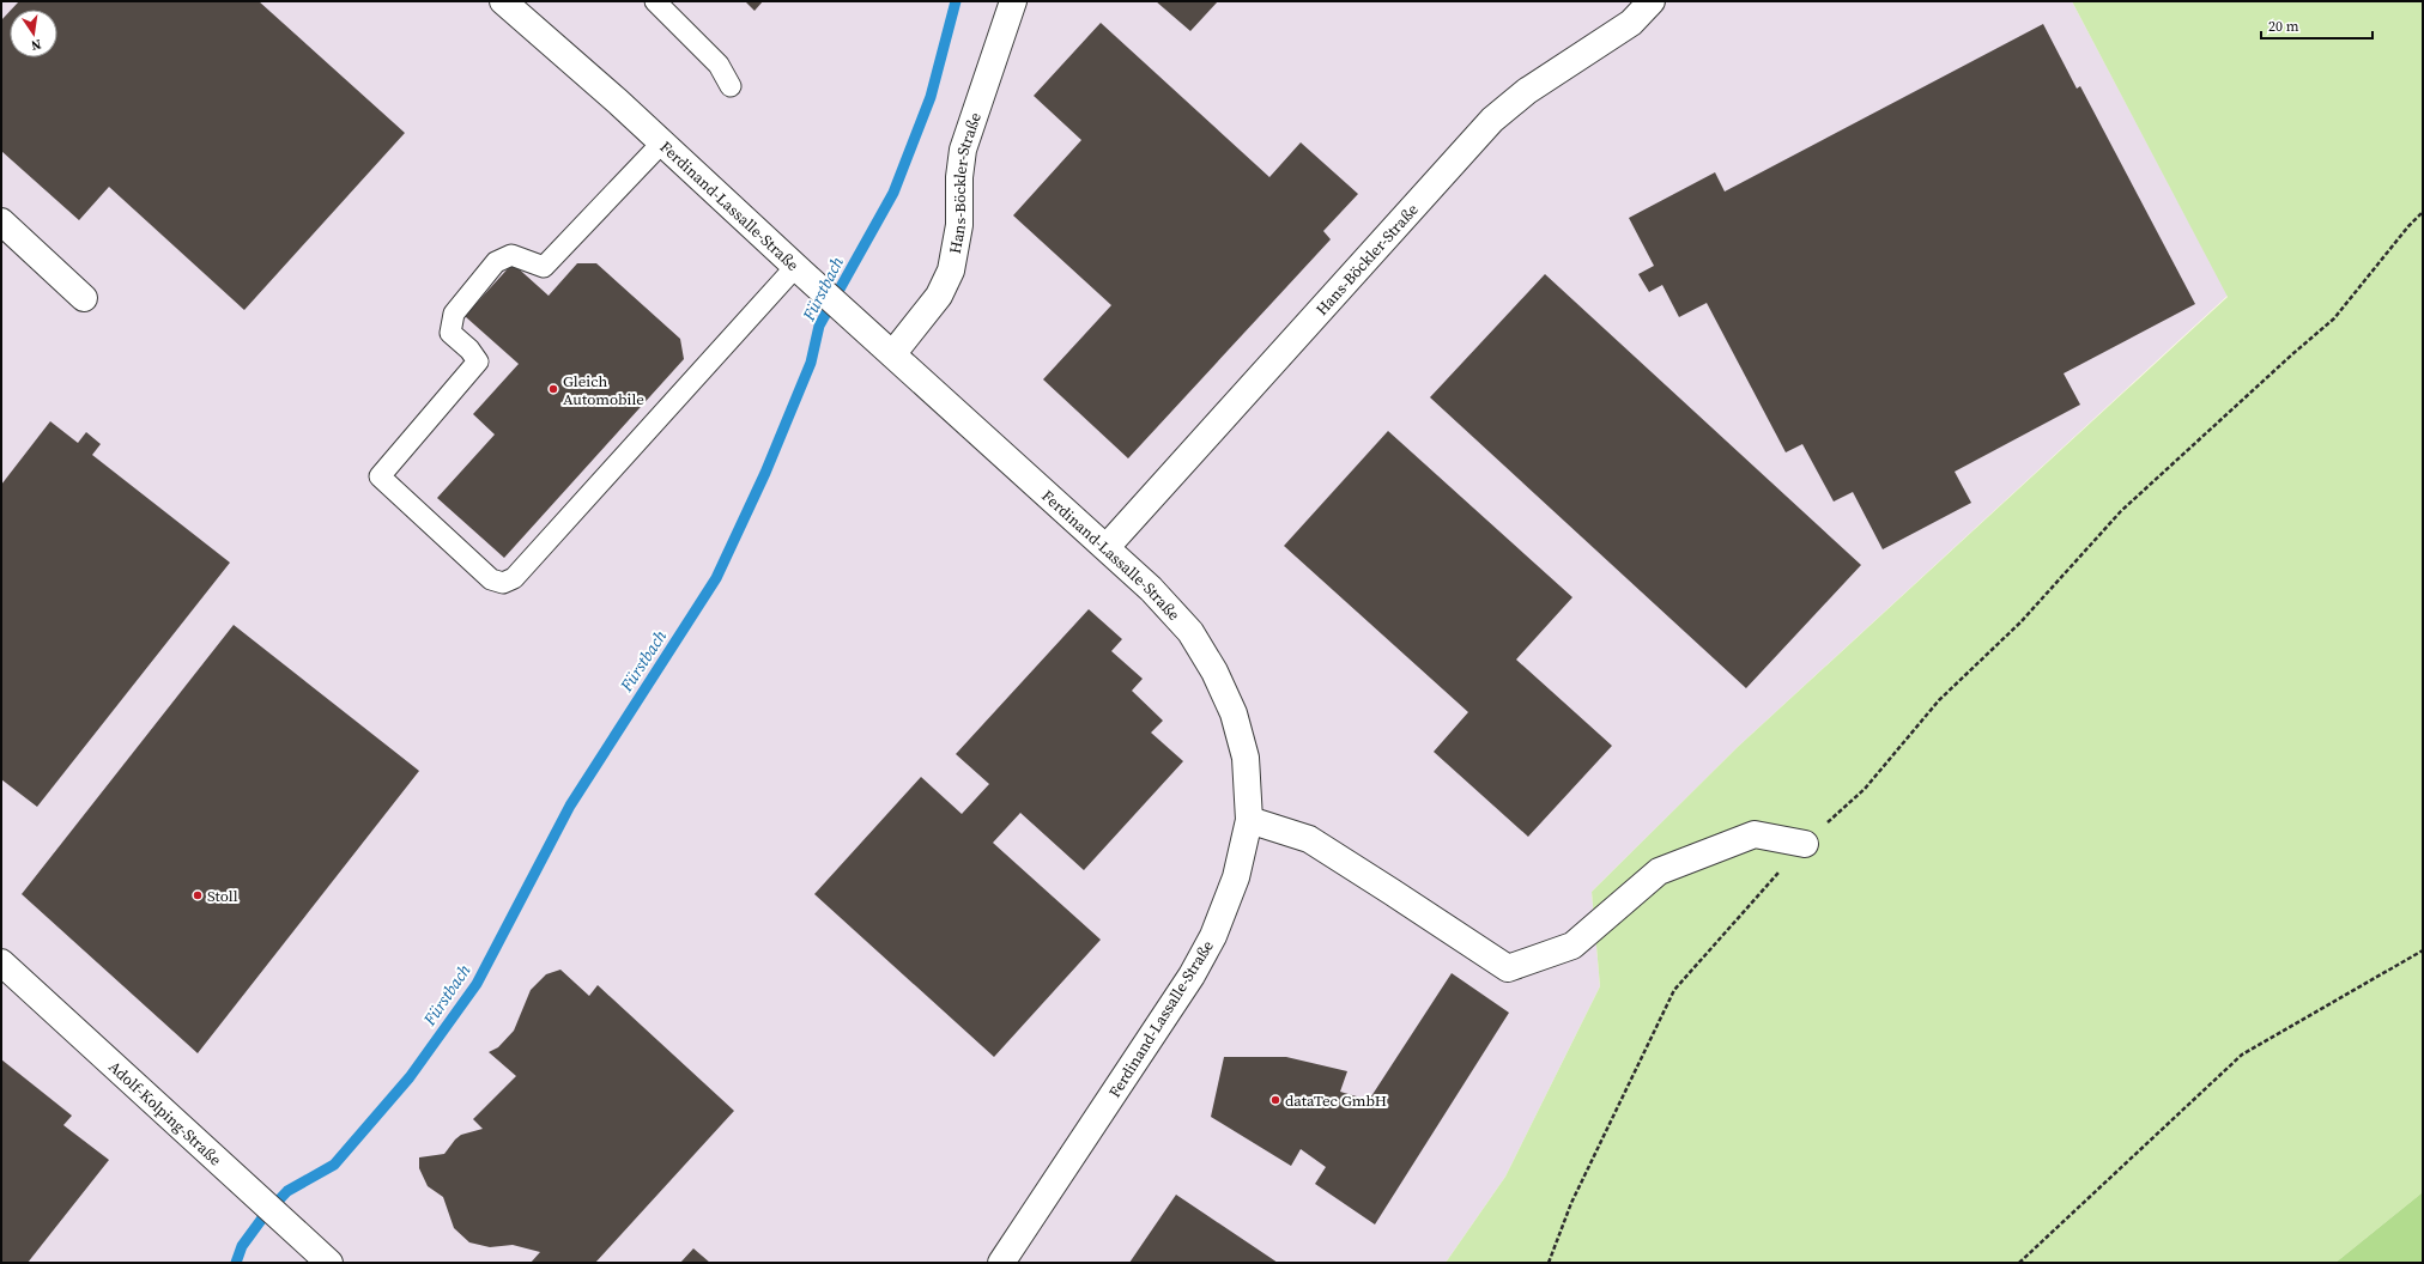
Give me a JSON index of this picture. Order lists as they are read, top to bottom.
{
  "streets": {
    "street": ["Hans-Böckler-Straße", "Ferdinand-Lassalle-Straße", "Adolf-Kolping-Straße"]
  },
  "crossings": [
    ["Hans-Böckler-Straße", "Ferdinand-Lassalle-Straße"]
  ],
  "water": ["Fürstbach"],
  "places": ["Gleich Automobile", "Stoll", "dataTec GmbH"],
  "scale_bar": "20 m",
  "north": "bottom"
}
